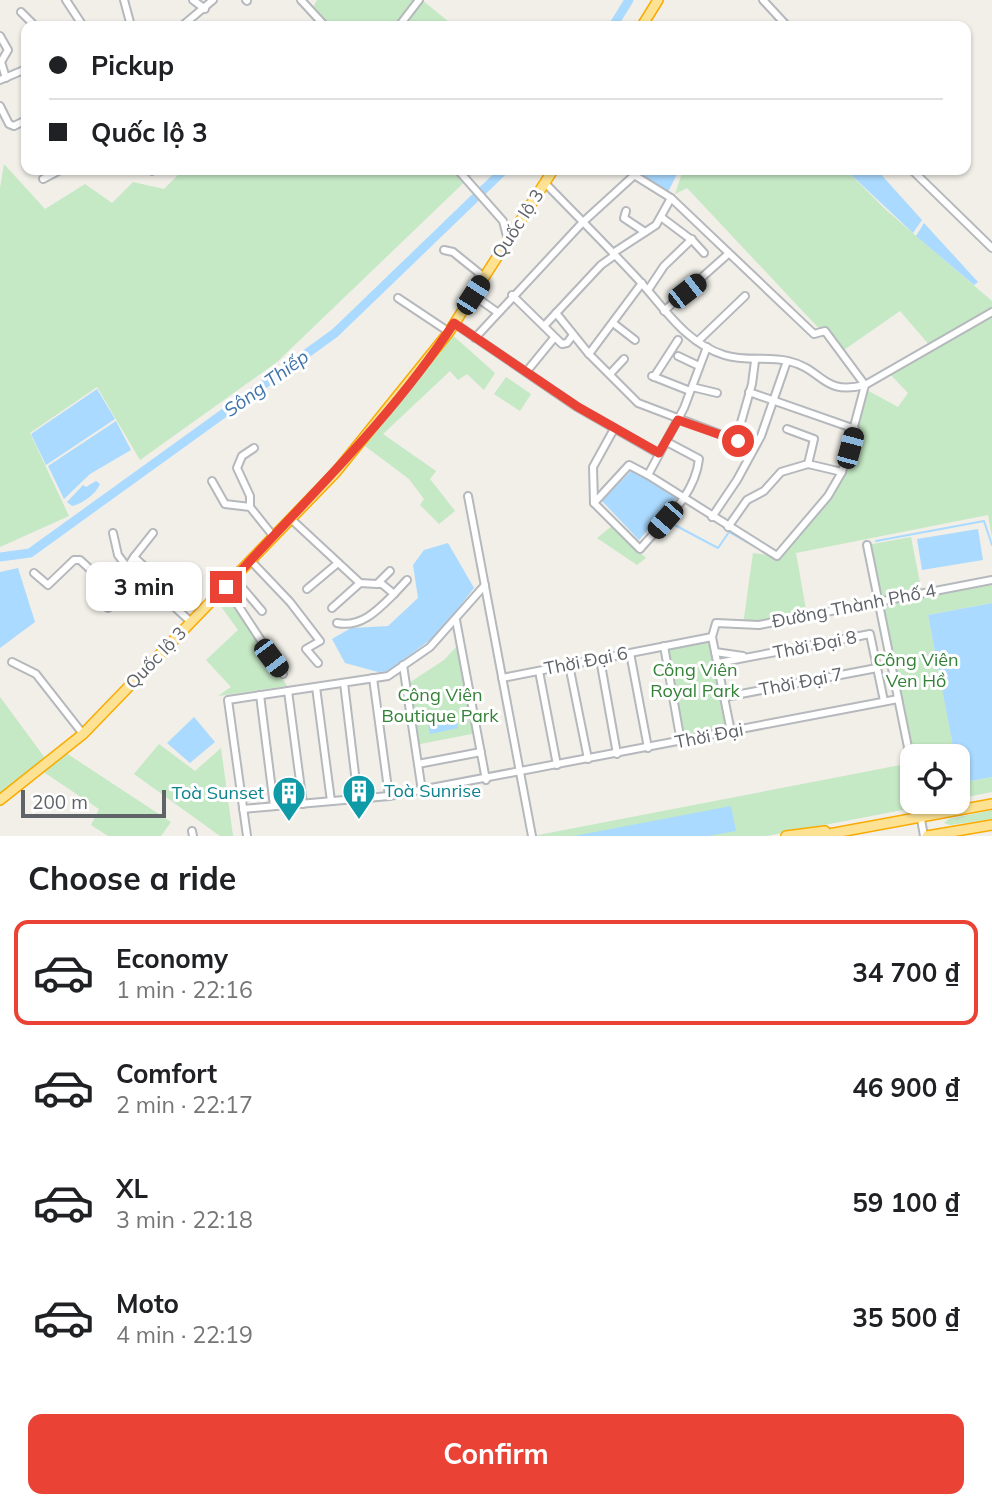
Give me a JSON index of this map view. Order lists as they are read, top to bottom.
{
  "streets": {
    "highway": ["Quốc lộ 3"],
    "street": [
      "Đường Thành Phố 4",
      "Thời Đại 8",
      "Thời Đại 6",
      "Thời Đại 7",
      "Thời Đại"
    ]
  },
  "crossings": [
    ["Đường Thành Phố 4", "Thời Đại 6"],
    ["Thời Đại 8", "Thời Đại 7"]
  ],
  "water": ["Sông Thiếp"],
  "parks": ["Công Viên Ven Hồ", "Công Viên Royal Park", "Công Viên Boutique Park"],
  "places": {
    "building": ["Toà Sunrise", "Toà Sunset"]
  },
  "scale_bar": "200 m",
  "page": {
    "banner": ["Pickup", "Quốc lộ 3"],
    "bubble": "3 min",
    "scale": "200 m",
    "heading": "Choose a ride",
    "list": [
      {
        "name": "Economy",
        "note": "1 min · 22:16",
        "value": "34 700 ₫"
      },
      {
        "name": "Comfort",
        "note": "2 min · 22:17",
        "value": "46 900 ₫"
      },
      {
        "name": "XL",
        "note": "3 min · 22:18",
        "value": "59 100 ₫"
      },
      {
        "name": "Moto",
        "note": "4 min · 22:19",
        "value": "35 500 ₫"
      }
    ],
    "buttons": "Confirm"
  }
}
